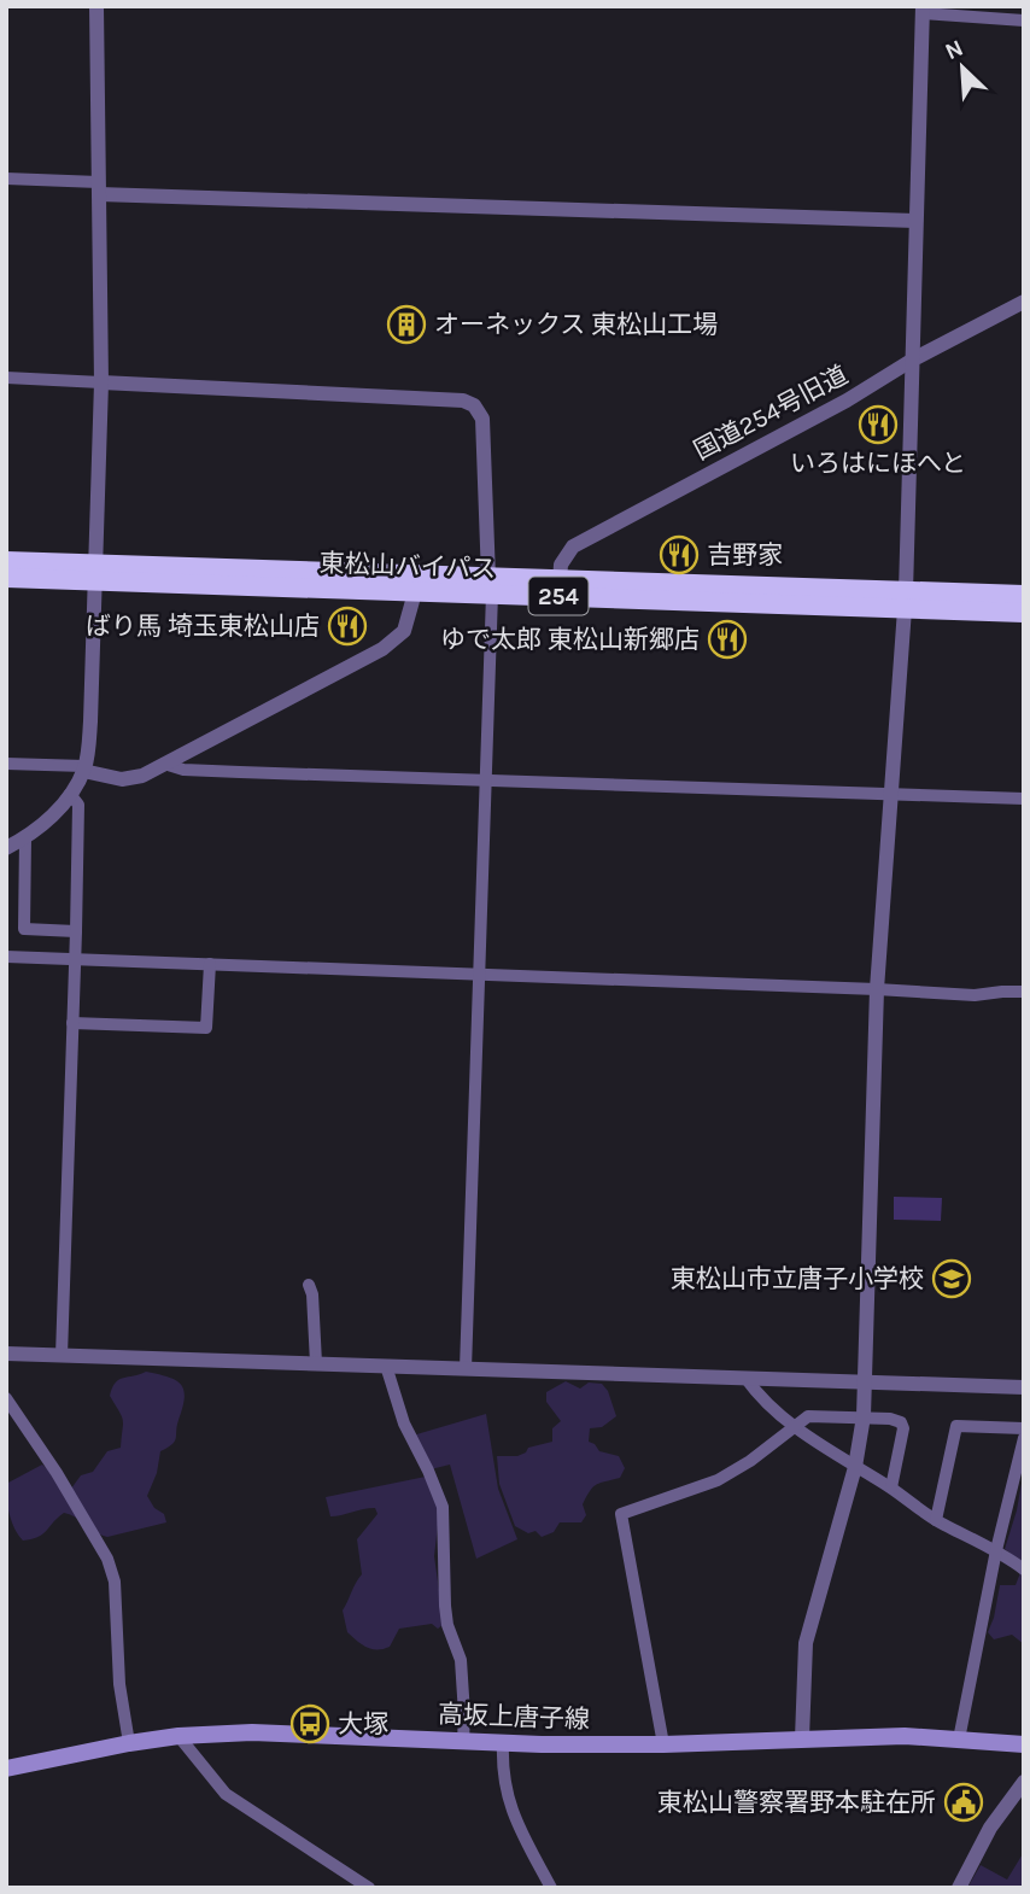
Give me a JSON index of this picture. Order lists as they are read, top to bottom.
{
  "streets": {
    "highway": ["東松山バイパス", "254"],
    "main road": ["高坂上唐子線"],
    "street": ["国道254号旧道"]
  },
  "crossings": [
    ["国道254号旧道", "東松山バイパス"],
    ["東松山バイパス", "254"]
  ],
  "places": {
    "building": ["オーネックス 東松山工場"],
    "restaurant": [
      "いろはにほへと",
      "吉野家",
      "ばり馬 埼玉東松山店",
      "ゆで太郎 東松山新郷店"
    ],
    "school or university": ["東松山市立唐子小学校"],
    "bus stop": ["大塚"],
    "public building": ["東松山警察署野本駐在所"]
  },
  "north": "top left"
}
